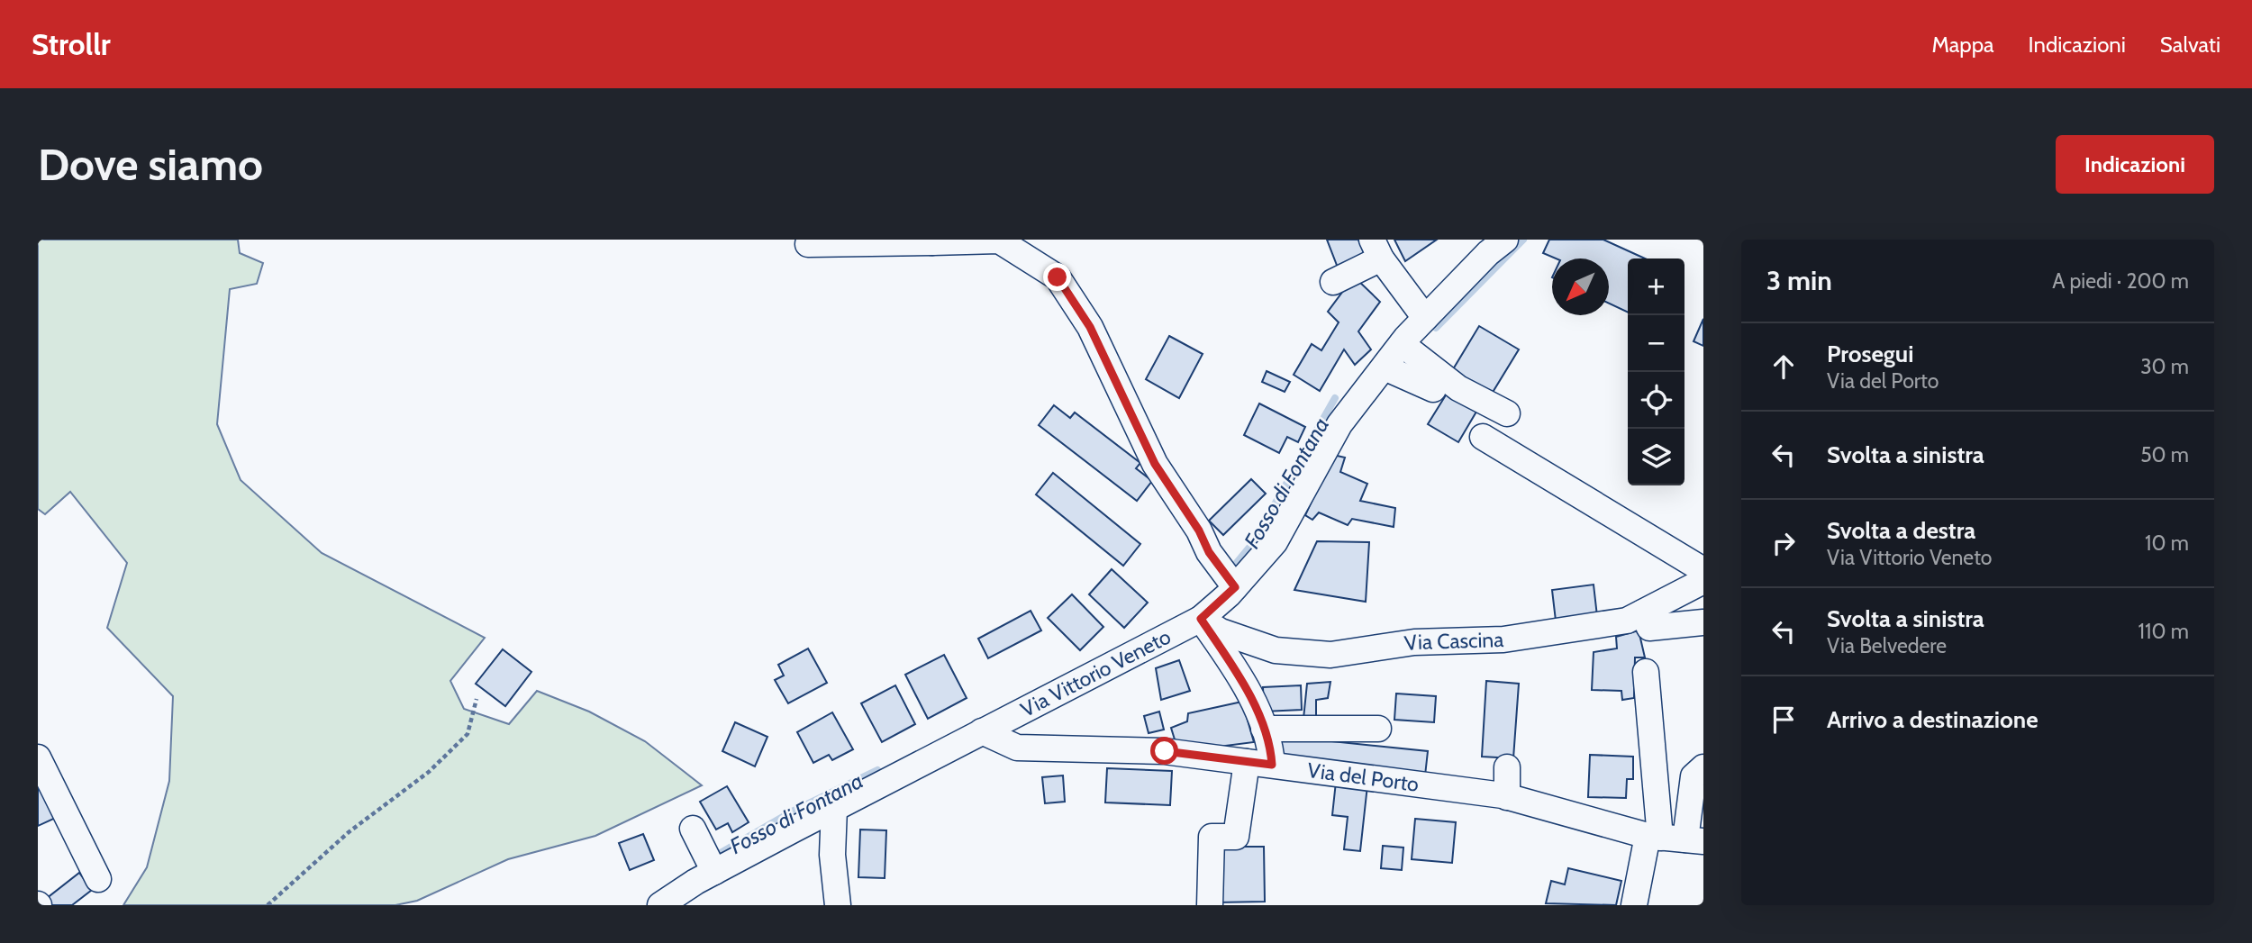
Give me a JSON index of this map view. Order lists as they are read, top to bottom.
{
  "streets": {
    "street": ["Via Cascina", "Via Vittorio Veneto", "Via del Porto"]
  },
  "crossings": [
    ["Via Cascina", "Via Vittorio Veneto"],
    ["Via Vittorio Veneto", "Via del Porto"]
  ],
  "water": ["Fosso di Fontana"],
  "north": "bottom left",
  "page": {
    "header": "Strollr",
    "nav": ["Mappa", "Indicazioni", "Salvati"],
    "buttons": "Indicazioni",
    "title": "Dove siamo",
    "heading": ["3 min", "A piedi · 200 m"],
    "map_buttons": ["+", "−"],
    "list": [
      ["Prosegui", "Via del Porto", "30 m"],
      ["Svolta a sinistra", "50 m"],
      ["Svolta a destra", "Via Vittorio Veneto", "10 m"],
      ["Svolta a sinistra", "Via Belvedere", "110 m"],
      "Arrivo a destinazione"
    ]
  }
}
